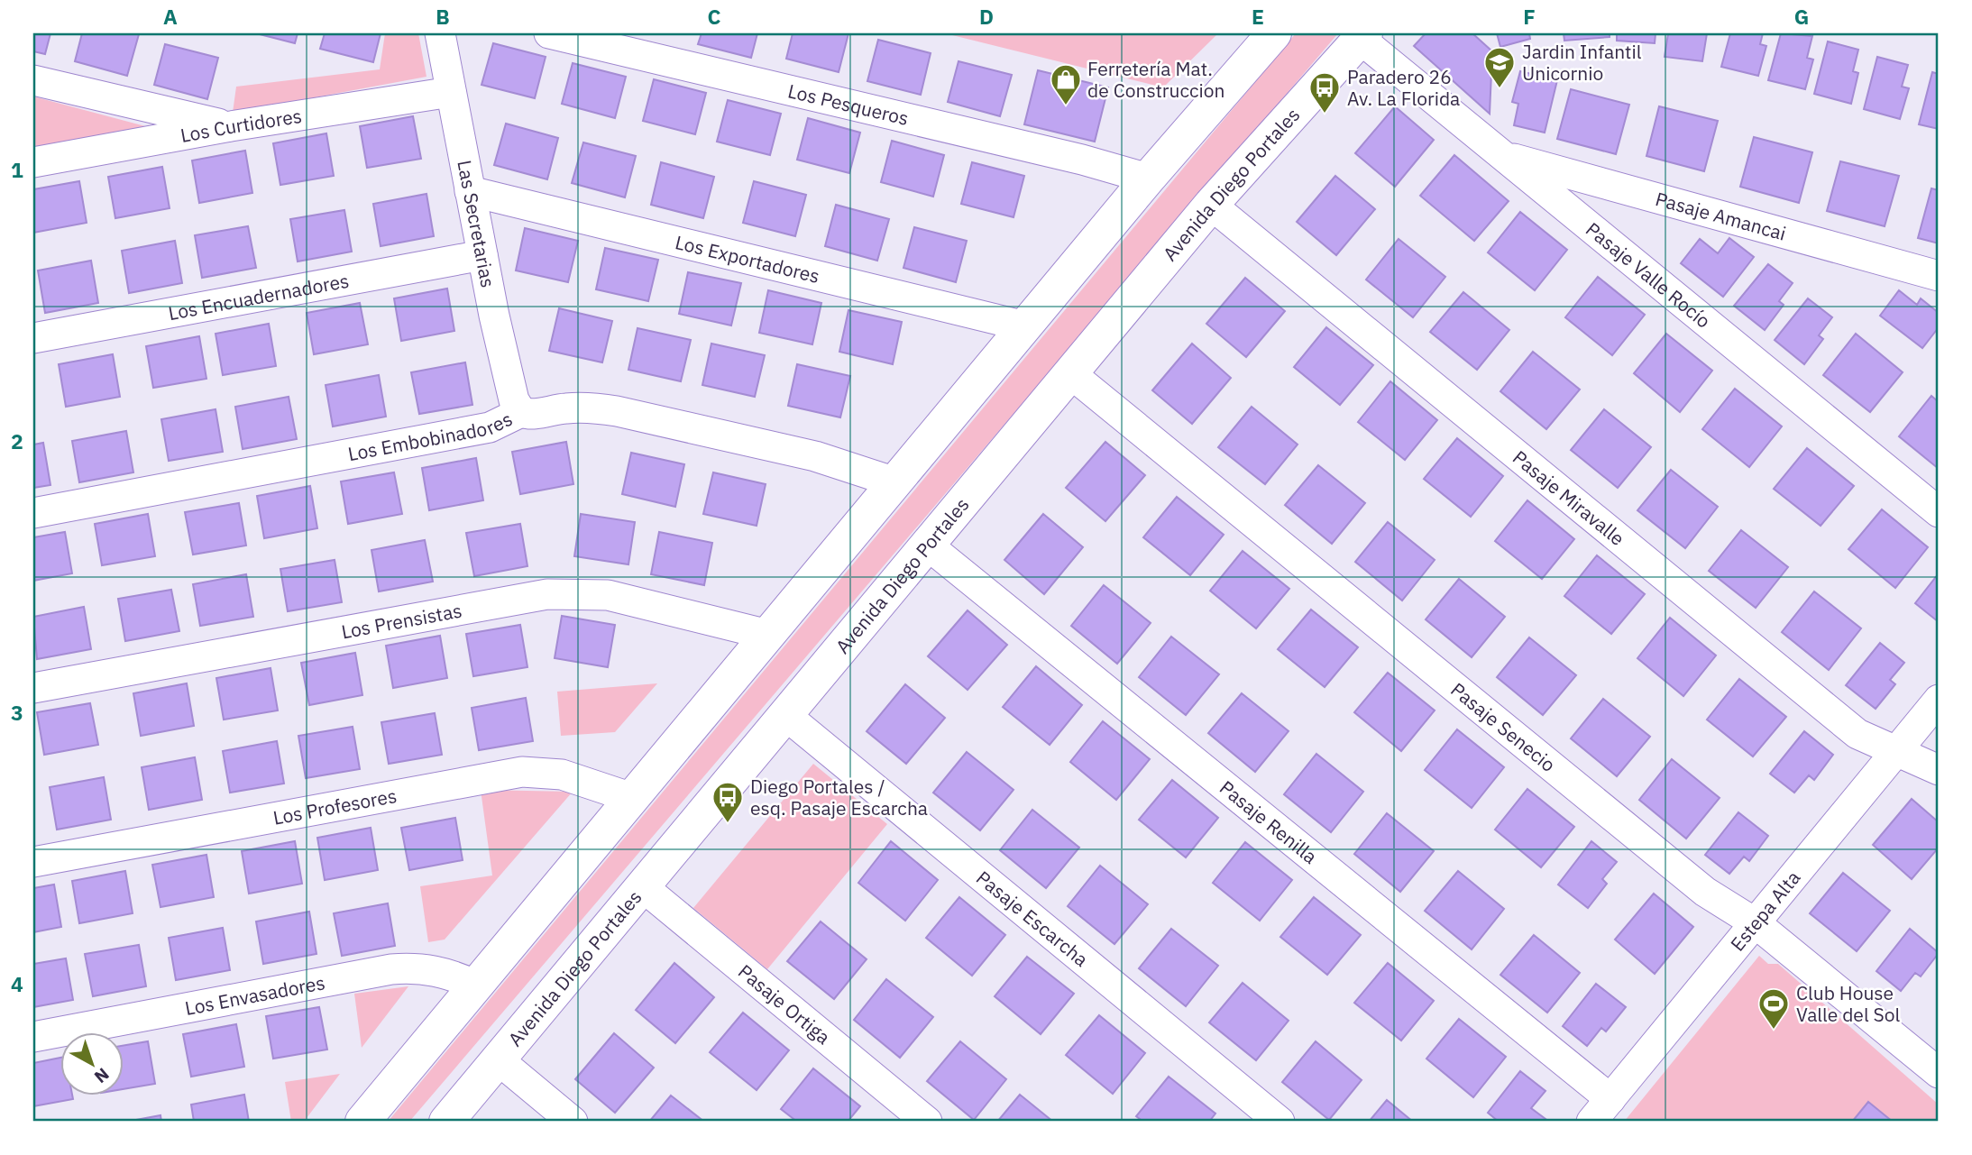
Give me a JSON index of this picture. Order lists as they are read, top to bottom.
{
  "streets": {
    "street": [
      "Los Pesqueros",
      "Los Curtidores",
      "Avenida Diego Portales",
      "Pasaje Amancai",
      "Las Secretarias",
      "Los Exportadores",
      "Pasaje Valle Rocío",
      "Los Encuadernadores",
      "Los Embobinadores",
      "Pasaje Miravalle",
      "Los Prensistas",
      "Pasaje Senecio",
      "Los Profesores",
      "Pasaje Renilla",
      "Estepa Alta",
      "Pasaje Escarcha",
      "Los Envasadores",
      "Pasaje Ortiga"
    ]
  },
  "crossings": [
    ["Los Curtidores", "Las Secretarias"],
    ["Avenida Diego Portales", "Pasaje Valle Rocío"],
    ["Avenida Diego Portales", "Pasaje Miravalle"],
    ["Avenida Diego Portales", "Pasaje Senecio"],
    ["Avenida Diego Portales", "Pasaje Renilla"],
    ["Avenida Diego Portales", "Pasaje Escarcha"],
    ["Avenida Diego Portales", "Pasaje Ortiga"],
    ["Pasaje Amancai", "Pasaje Valle Rocío"],
    ["Las Secretarias", "Los Exportadores"],
    ["Las Secretarias", "Los Encuadernadores"],
    ["Las Secretarias", "Los Embobinadores"],
    ["Pasaje Miravalle", "Estepa Alta"],
    ["Pasaje Senecio", "Estepa Alta"],
    ["Pasaje Renilla", "Estepa Alta"]
  ],
  "places": {
    "school or university": ["Jardin Infantil Unicornio"],
    "shop": ["Ferretería Mat. de Construccion"],
    "bus stop": ["Paradero 26 Av. La Florida", "Diego Portales / esq. Pasaje Escarcha"],
    "sports": ["Club House Valle del Sol"]
  },
  "north": "bottom right",
  "grid": {
    "columns": [
      "A",
      "B",
      "C",
      "D",
      "E",
      "F",
      "G"
    ],
    "rows": [
      "1",
      "2",
      "3",
      "4"
    ]
  }
}
